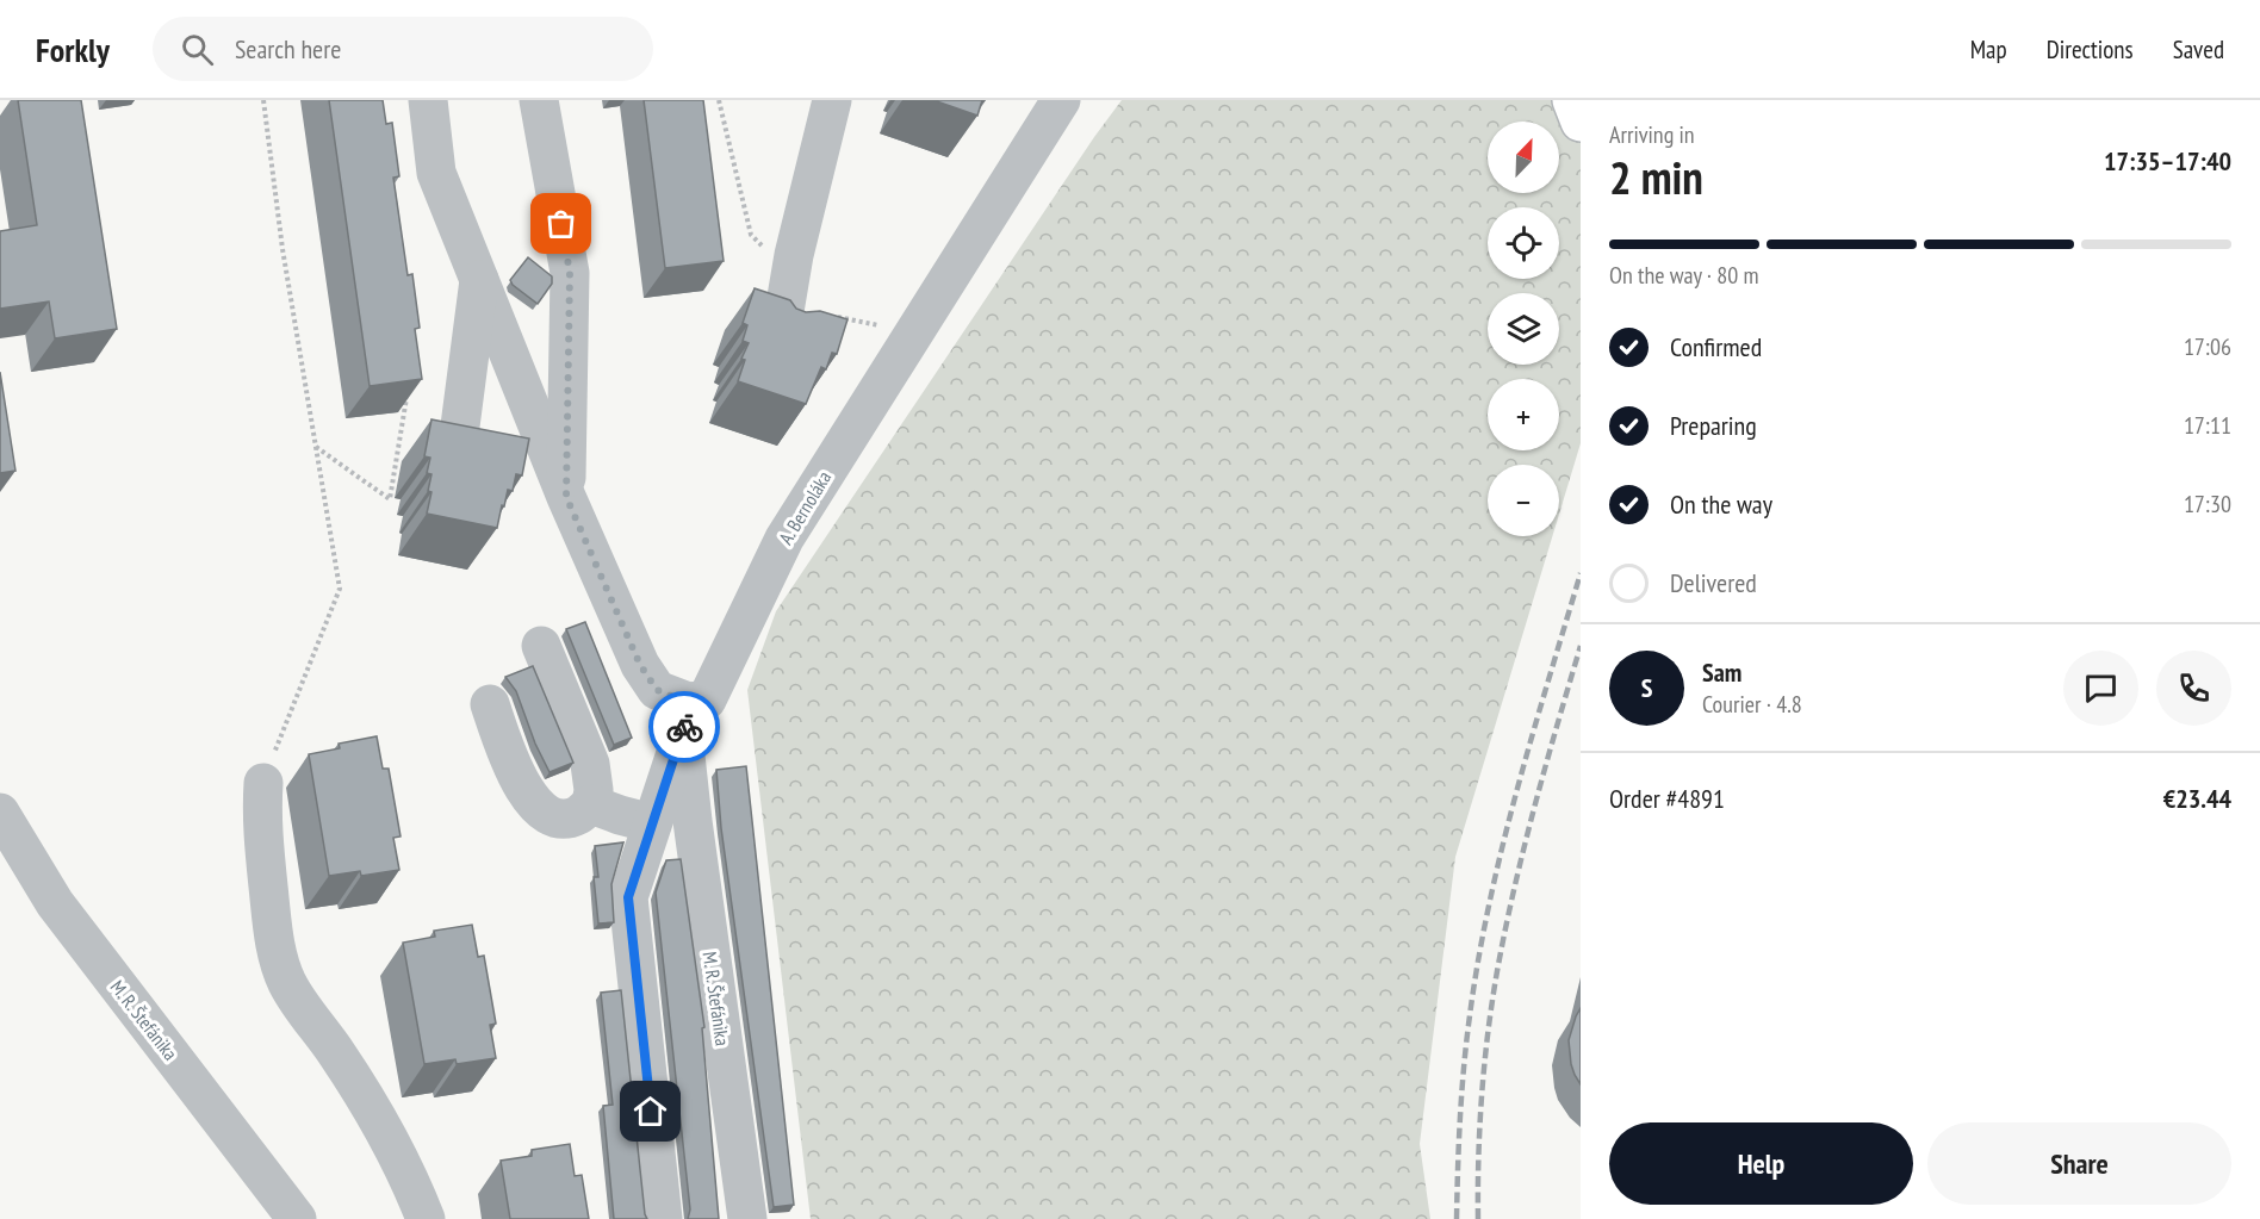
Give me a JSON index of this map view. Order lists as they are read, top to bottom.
{
  "streets": {
    "street": ["A. Bernoláka", "M. R. Štefánika"]
  },
  "crossings": [
    ["A. Bernoláka", "M. R. Štefánika"]
  ],
  "north": "top right",
  "page": {
    "header": "Forkly",
    "search": "Search here",
    "nav": ["Map", "Directions", "Saved"],
    "heading": ["2 min", "Arriving in", "17:35–17:40"],
    "panel": [
      "Sam",
      "Courier · 4.8",
      "Order #4891",
      "€23.44"
    ],
    "map_buttons": ["+", "−"],
    "bar": "On the way · 80 m",
    "list": [
      ["Confirmed", "17:06"],
      ["Preparing", "17:11"],
      ["On the way", "17:30"],
      "Delivered"
    ],
    "round": "S",
    "buttons": ["Help", "Share"]
  }
}
